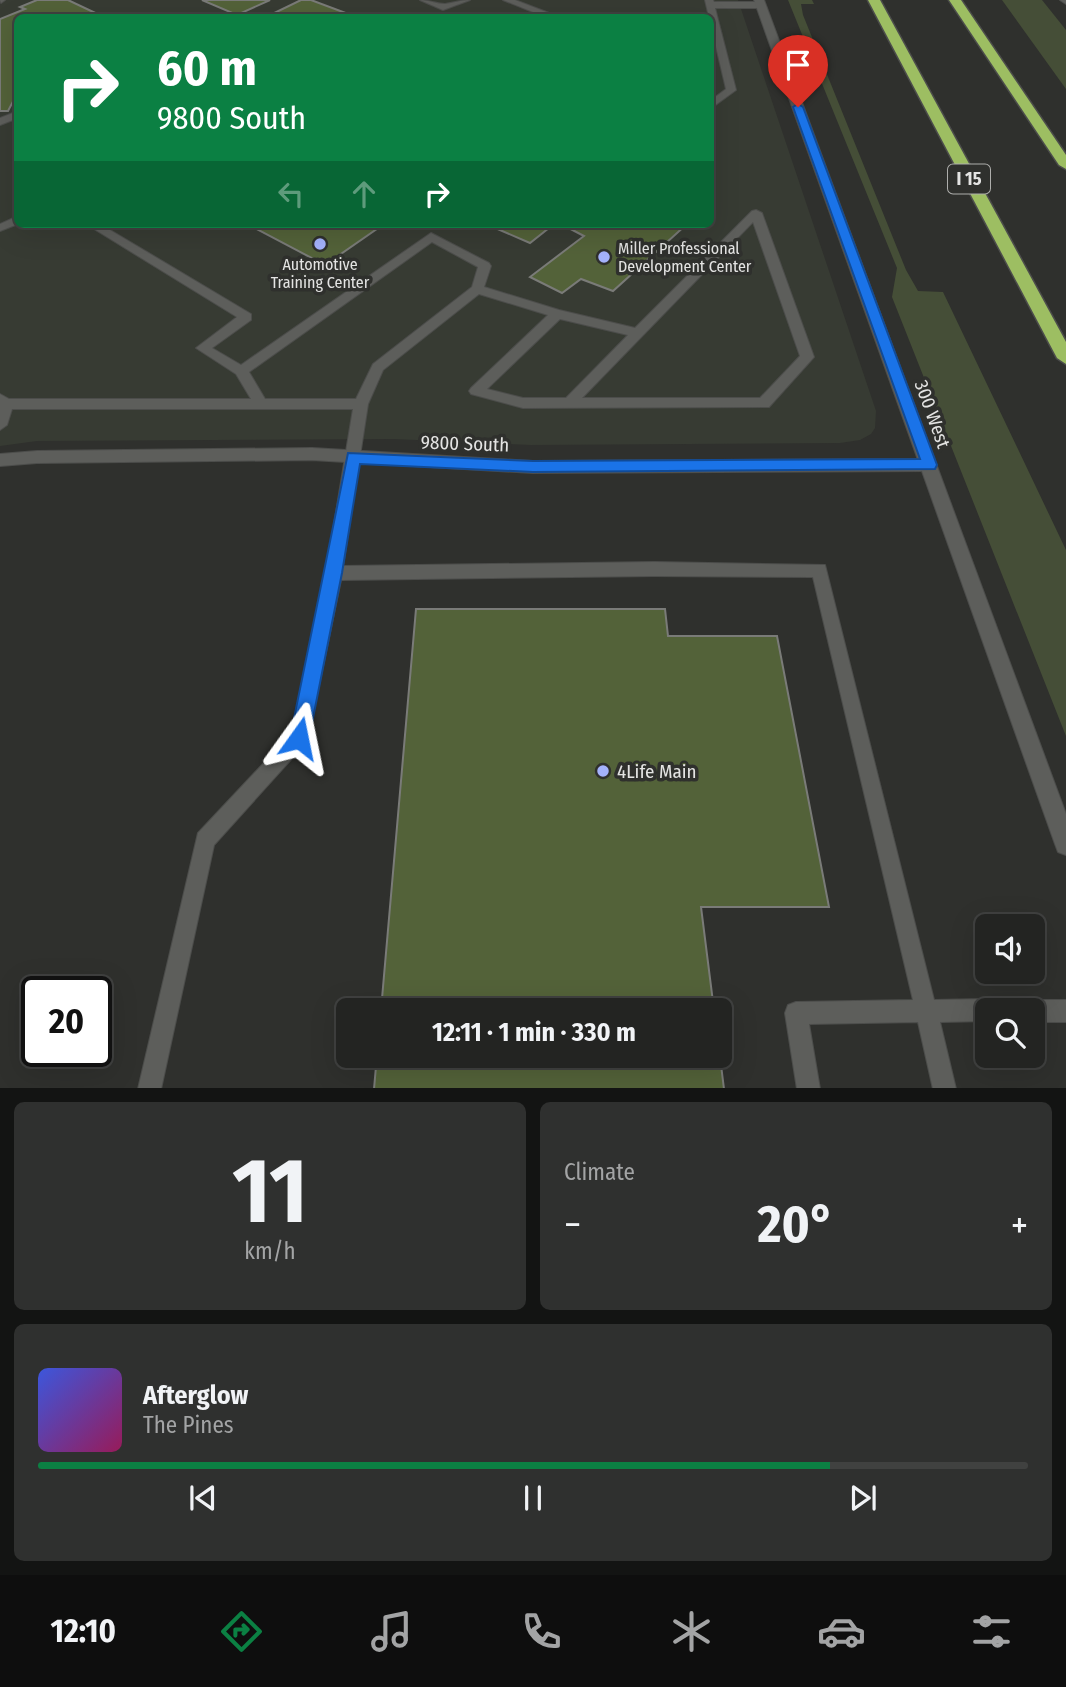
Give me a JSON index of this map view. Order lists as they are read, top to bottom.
{
  "streets": {
    "highway": ["I 15"],
    "street": ["300 West", "9800 South"]
  },
  "crossings": [
    ["300 West", "9800 South"]
  ],
  "places": ["Automotive Training Center", "Miller Professional Development Center", "4Life Main"],
  "page": {
    "turn": ["60 m", "9800 South"],
    "limit": "20",
    "trip": "12:11 · 1 min · 330 m",
    "tile": [
      ["11", "km/h"],
      "Climate"
    ],
    "heat": ["−", "20°", "+"],
    "song": ["Afterglow", "The Pines"],
    "tabs": "12:10"
  }
}
